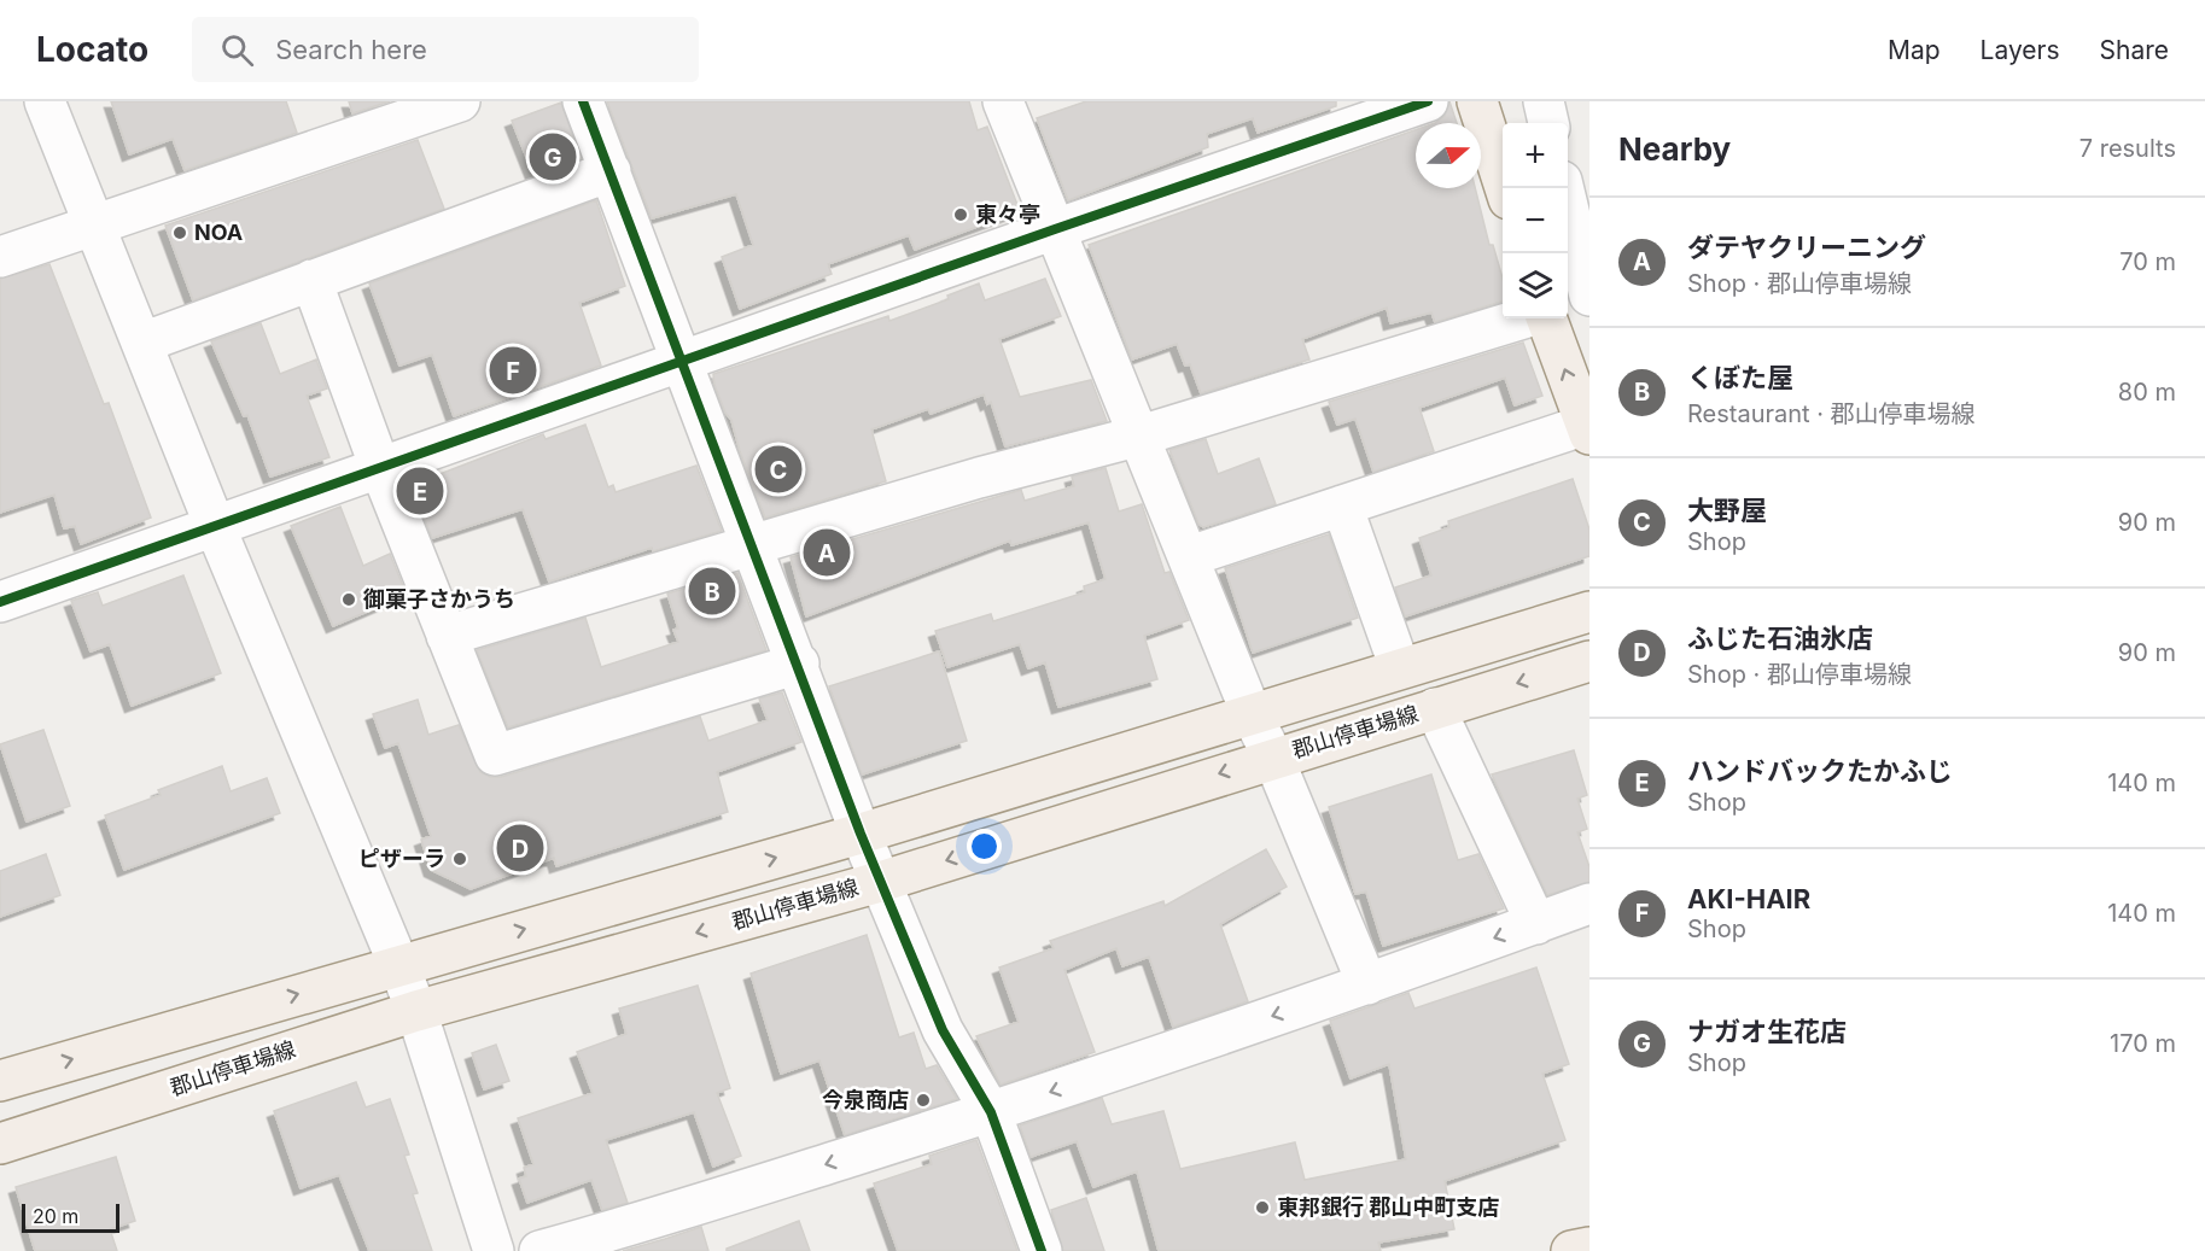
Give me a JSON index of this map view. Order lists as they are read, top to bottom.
{
  "streets": {
    "main road": ["郡山停車場線"]
  },
  "places": [
    "東々亭",
    "NOA",
    "御菓子さかうち",
    "ピザーラ",
    "今泉商店",
    "東邦銀行 郡山中町支店"
  ],
  "scale_bar": "20 m",
  "north": "right",
  "page": {
    "header": "Locato",
    "search": "Search here",
    "nav": ["Map", "Layers", "Share"],
    "heading": ["Nearby", "7 results"],
    "map_buttons": ["+", "−"],
    "pins": [
      "G",
      "F",
      "C",
      "E",
      "A",
      "B",
      "D"
    ],
    "list": [
      {
        "mark": "A",
        "name": "ダテヤクリーニング",
        "note": "Shop · 郡山停車場線",
        "value": "70 m"
      },
      {
        "mark": "B",
        "name": "くぼた屋",
        "note": "Restaurant · 郡山停車場線",
        "value": "80 m"
      },
      {
        "mark": "C",
        "name": "大野屋",
        "note": "Shop",
        "value": "90 m"
      },
      {
        "mark": "D",
        "name": "ふじた石油氷店",
        "note": "Shop · 郡山停車場線",
        "value": "90 m"
      },
      {
        "mark": "E",
        "name": "ハンドバックたかふじ",
        "note": "Shop",
        "value": "140 m"
      },
      {
        "mark": "F",
        "name": "AKI-HAIR",
        "note": "Shop",
        "value": "140 m"
      },
      {
        "mark": "G",
        "name": "ナガオ生花店",
        "note": "Shop",
        "value": "170 m"
      }
    ],
    "scale": "20 m"
  }
}
